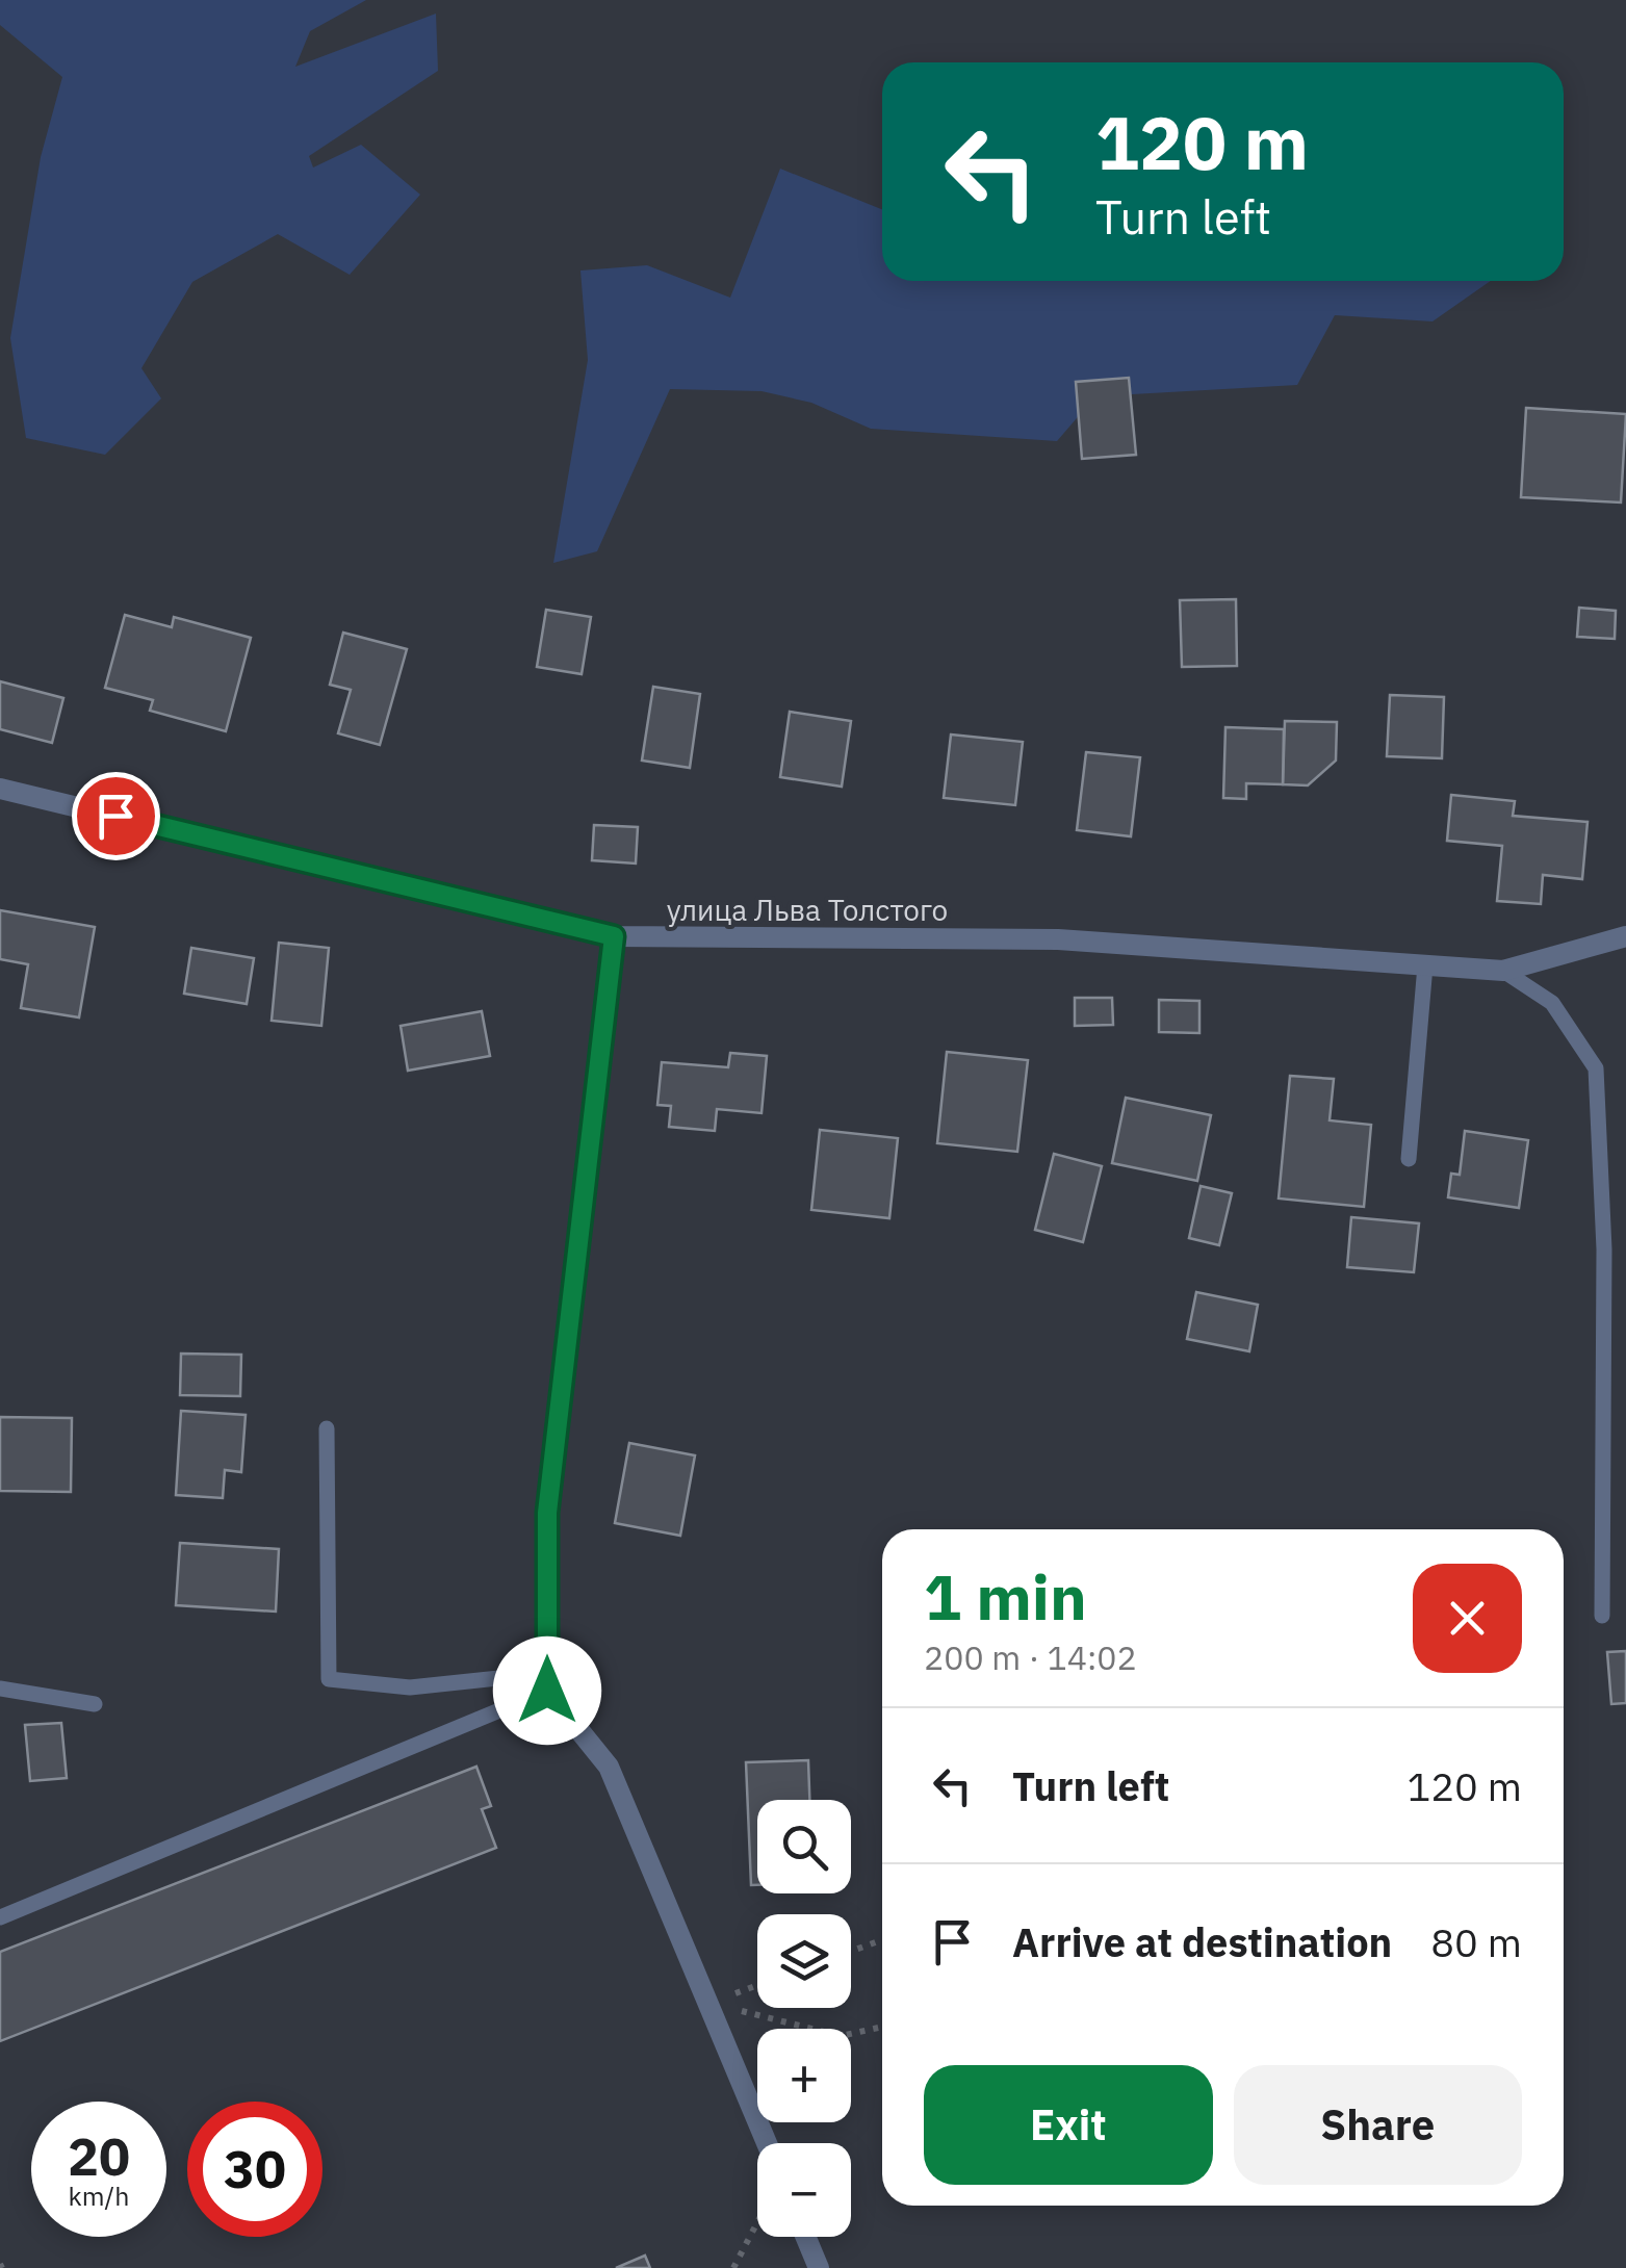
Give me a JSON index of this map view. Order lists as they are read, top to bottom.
{
  "streets": {
    "street": ["улица Льва Толстого"]
  },
  "page": {
    "turn": ["120 m", "Turn left"],
    "heading": ["1 min", "200 m · 14:02"],
    "list": [
      {
        "name": "Turn left",
        "value": "120 m"
      },
      {
        "name": "Arrive at destination",
        "value": "80 m"
      }
    ],
    "map_buttons": ["+", "−"],
    "buttons": ["Exit", "Share"],
    "speed": "20 km/h",
    "limit": "30"
  }
}
